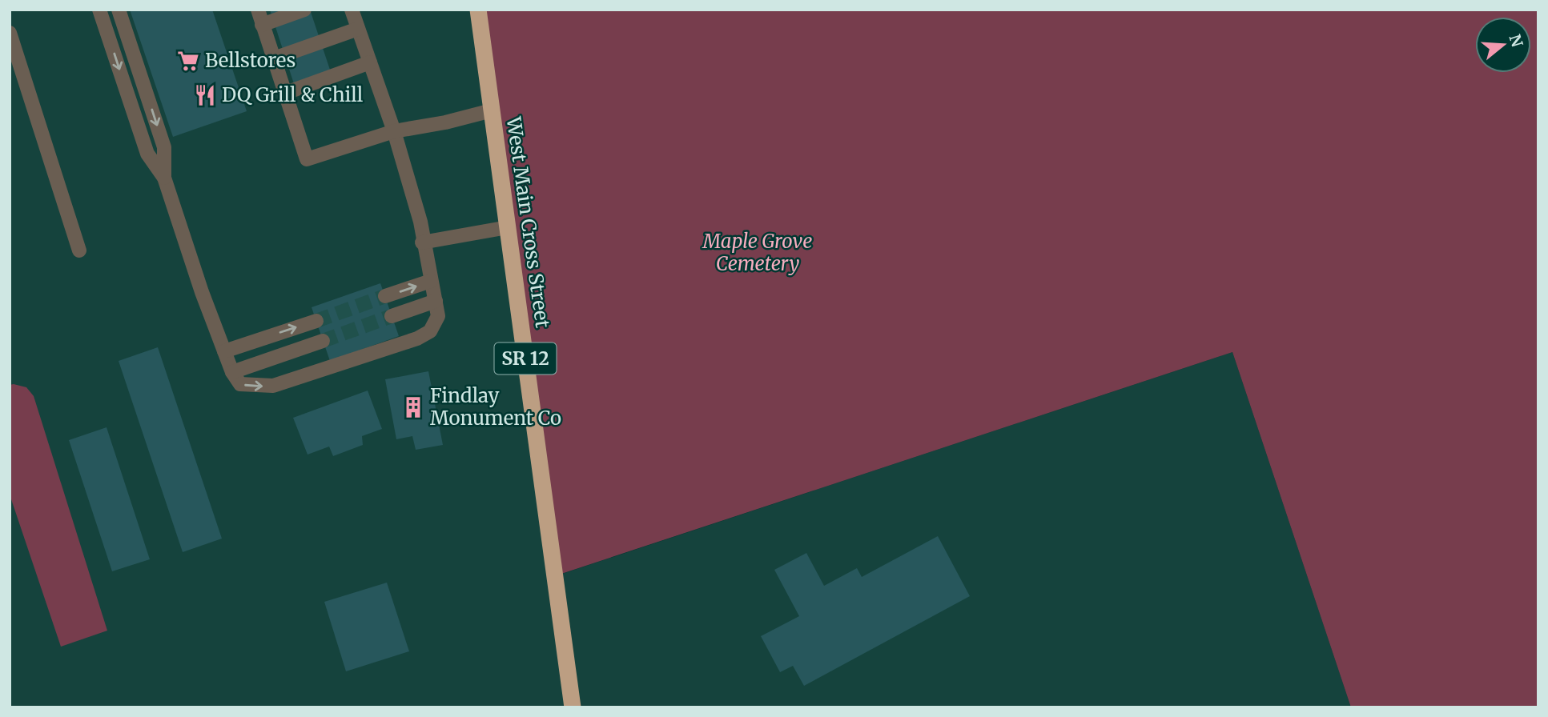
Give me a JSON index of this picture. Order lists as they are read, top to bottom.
{
  "streets": {
    "highway": ["West Main Cross Street", "SR 12"]
  },
  "parks": ["Maple Grove Cemetery"],
  "places": {
    "supermarket": ["Bellstores"],
    "restaurant": ["DQ Grill & Chill"],
    "building": ["Findlay Monument Co"]
  },
  "north": "right"
}
